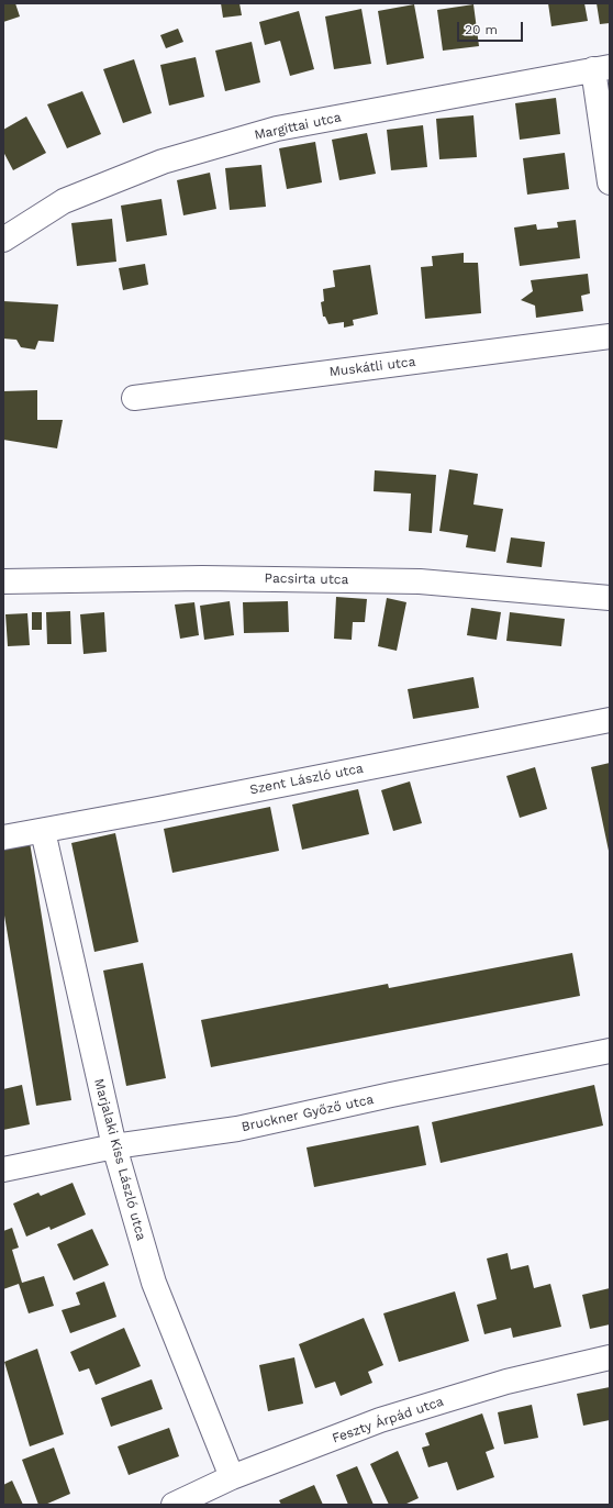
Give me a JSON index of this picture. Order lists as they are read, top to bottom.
{
  "streets": {
    "street": [
      "Margittai utca",
      "Muskátli utca",
      "Pacsirta utca",
      "Szent László utca",
      "Bruckner Győző utca",
      "Marjalaki Kiss László utca",
      "Feszty Árpád utca"
    ]
  },
  "crossings": [
    ["Szent László utca", "Marjalaki Kiss László utca"],
    ["Bruckner Győző utca", "Marjalaki Kiss László utca"],
    ["Marjalaki Kiss László utca", "Feszty Árpád utca"]
  ],
  "scale_bar": "20 m"
}
